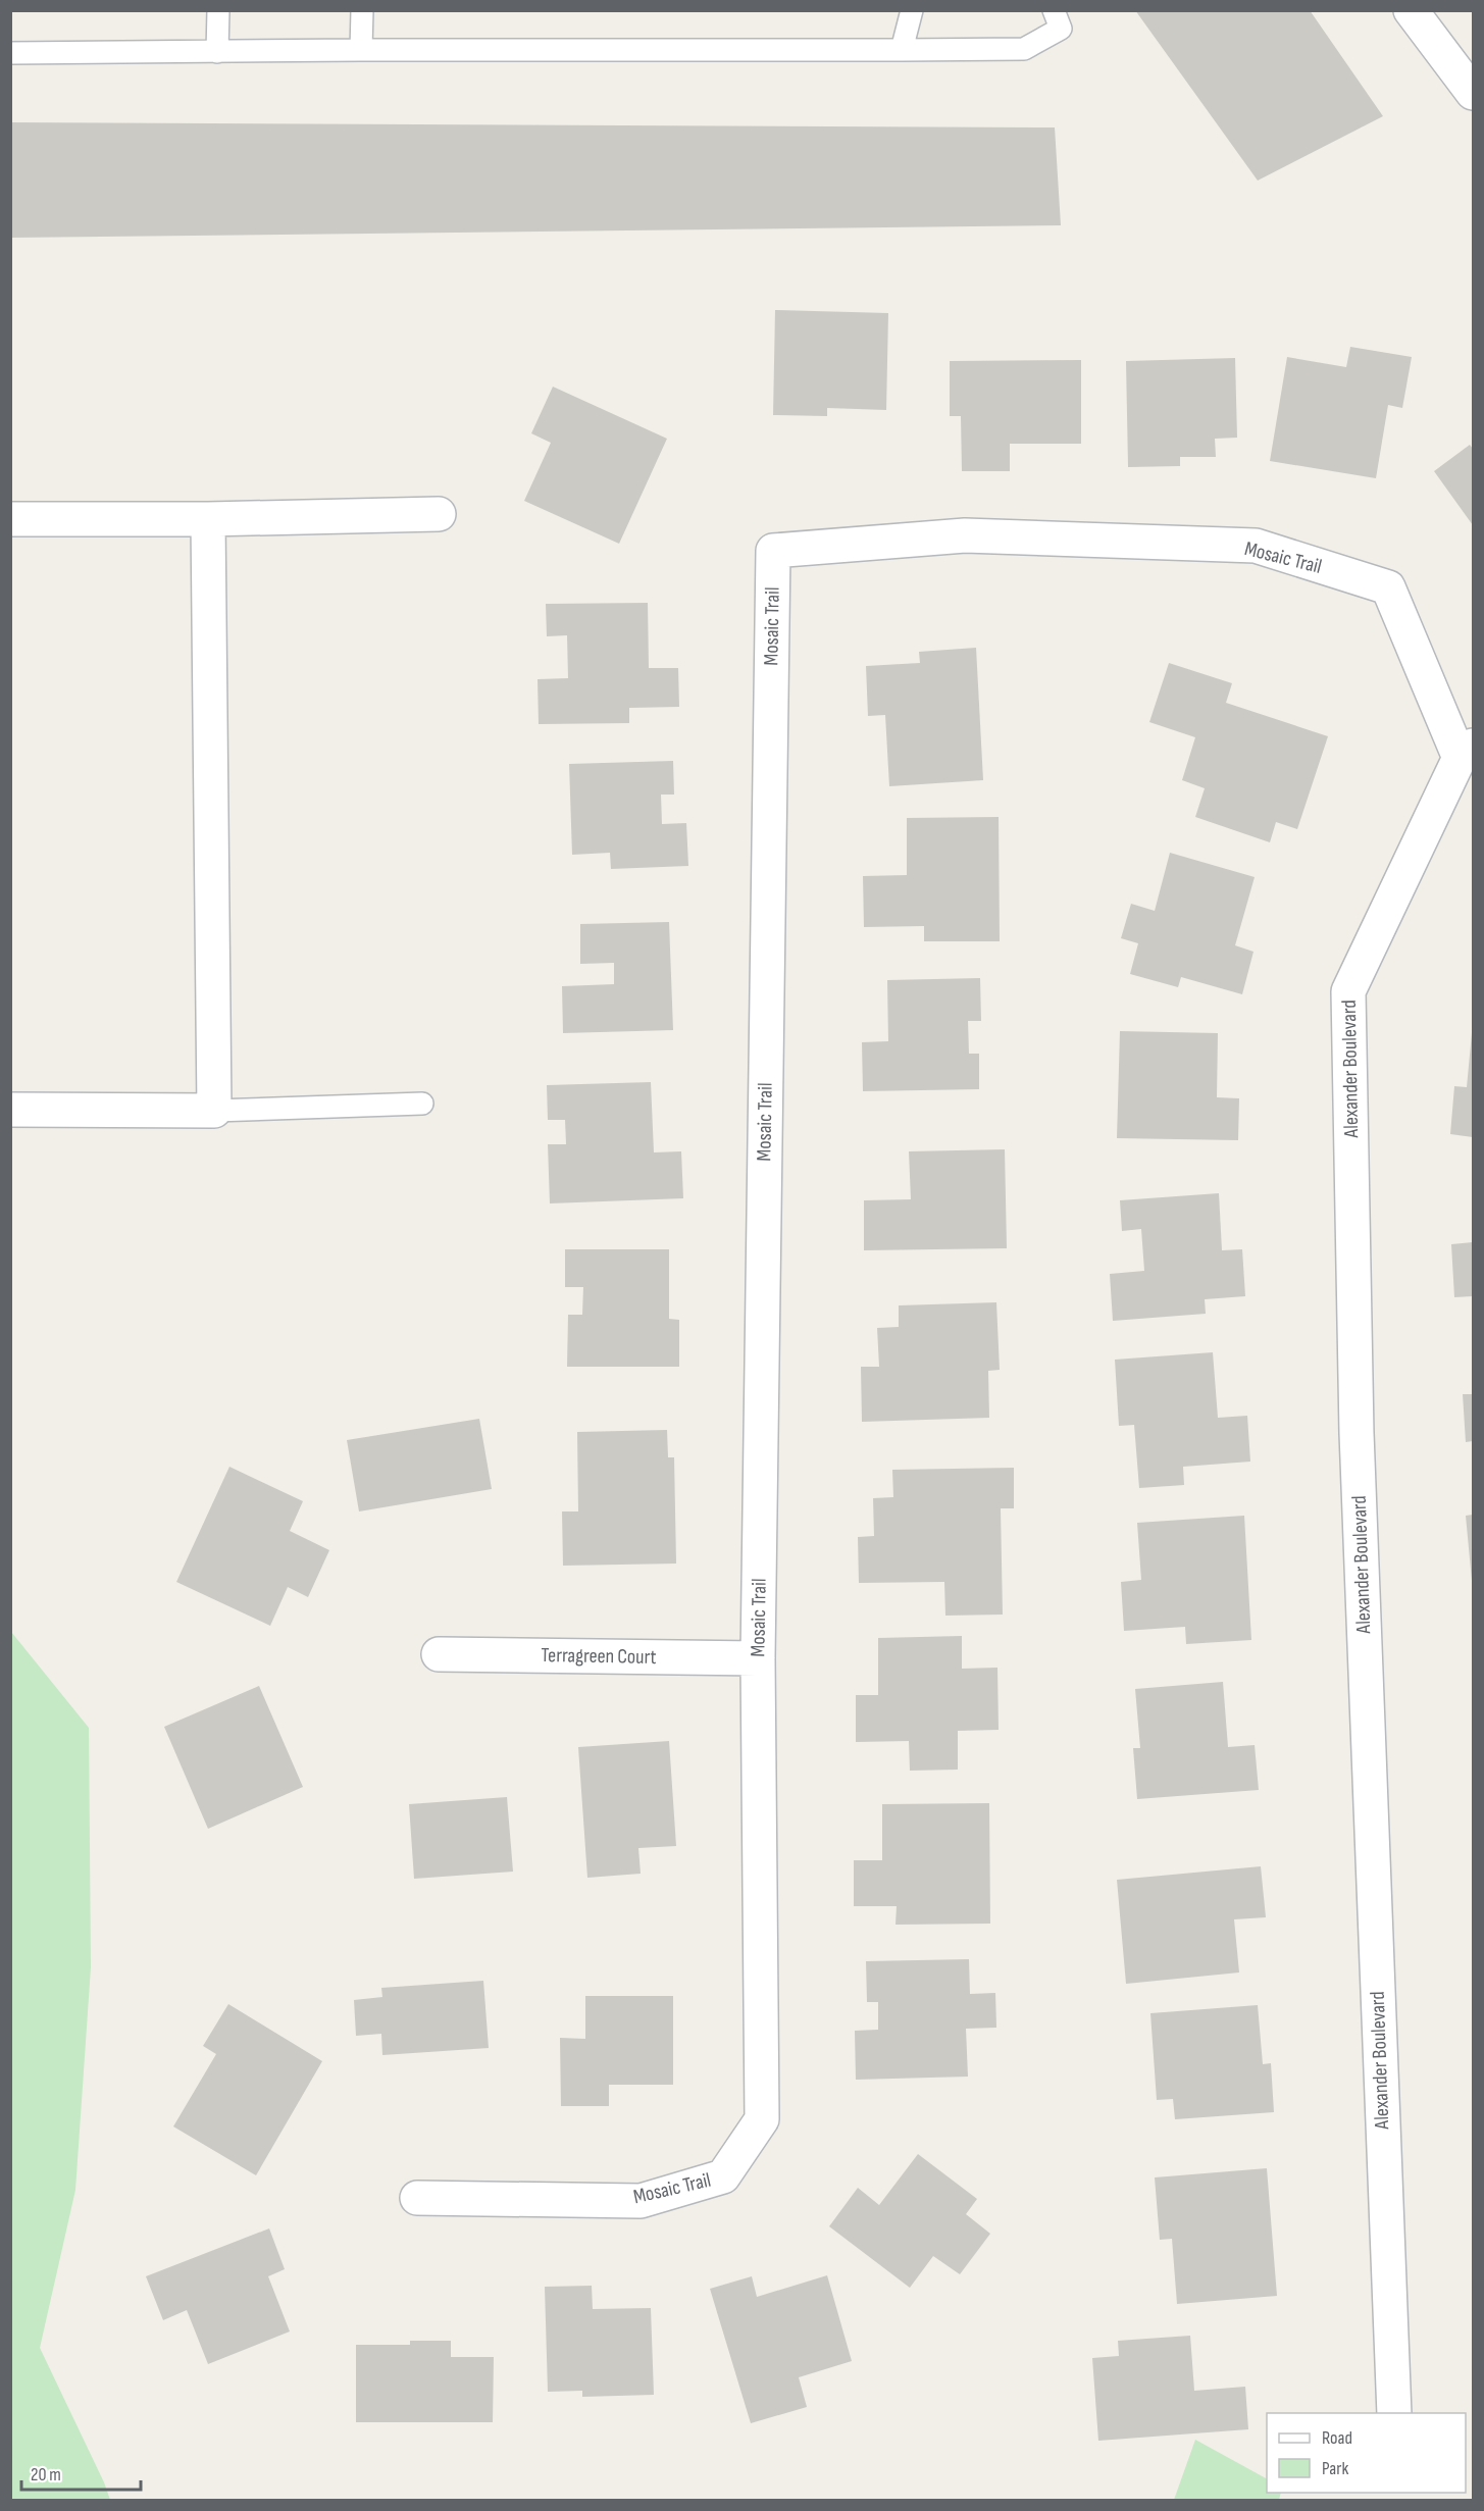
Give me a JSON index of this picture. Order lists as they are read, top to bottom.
{
  "streets": {
    "street": ["Mosaic Trail", "Alexander Boulevard", "Terragreen Court"]
  },
  "crossings": [
    ["Mosaic Trail", "Alexander Boulevard"],
    ["Mosaic Trail", "Terragreen Court"]
  ],
  "legend": ["Road", "Park"],
  "scale_bar": "20 m"
}
